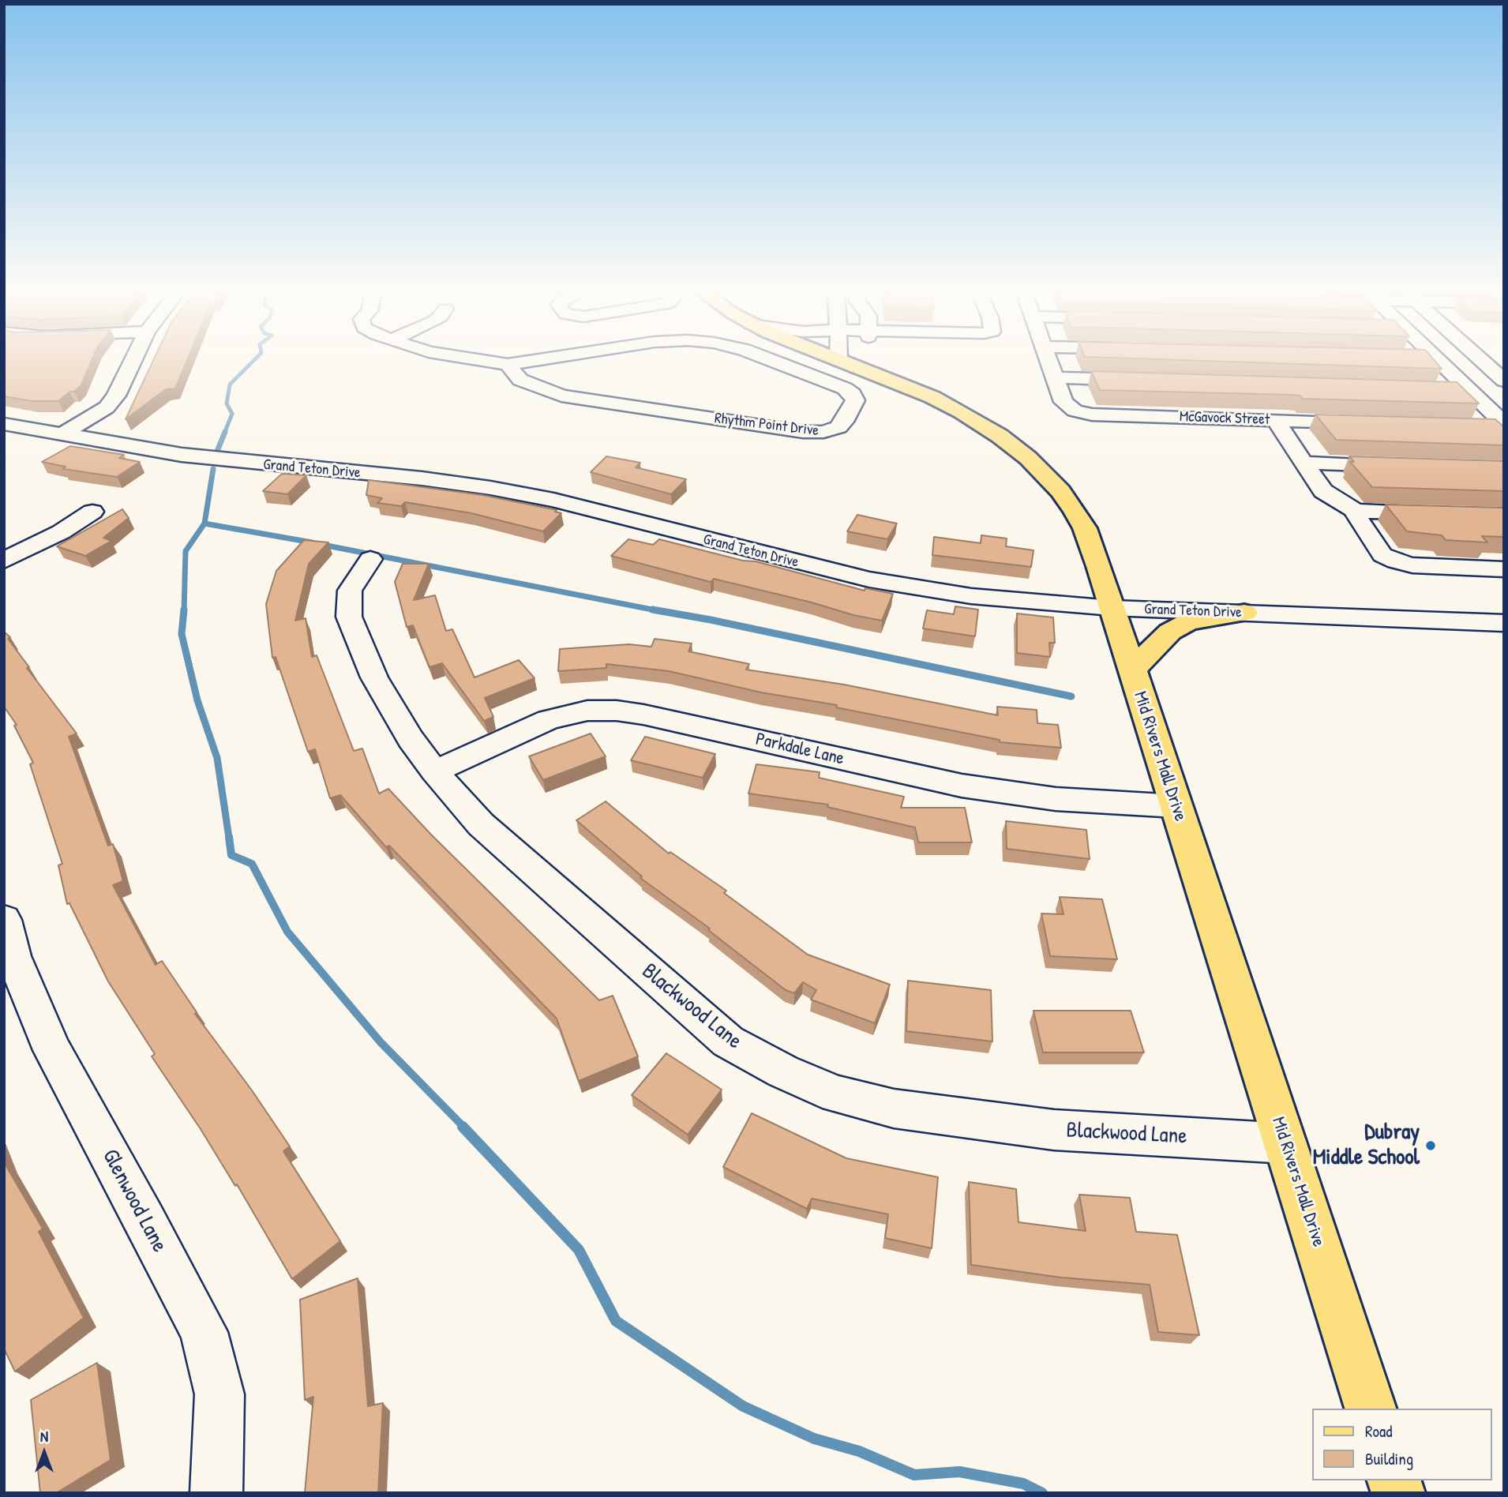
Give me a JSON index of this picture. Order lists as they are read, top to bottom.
{
  "streets": {
    "main road": ["Mid Rivers Mall Drive"],
    "street": [
      "McGavock Street",
      "Rhythm Point Drive",
      "Grand Teton Drive",
      "Parkdale Lane",
      "Blackwood Lane",
      "Glenwood Lane"
    ]
  },
  "crossings": [
    ["Grand Teton Drive", "Mid Rivers Mall Drive"],
    ["Parkdale Lane", "Mid Rivers Mall Drive"],
    ["Parkdale Lane", "Blackwood Lane"],
    ["Mid Rivers Mall Drive", "Blackwood Lane"]
  ],
  "places": ["Dubray Middle School"],
  "legend": ["Road", "Building"],
  "north": "top"
}
